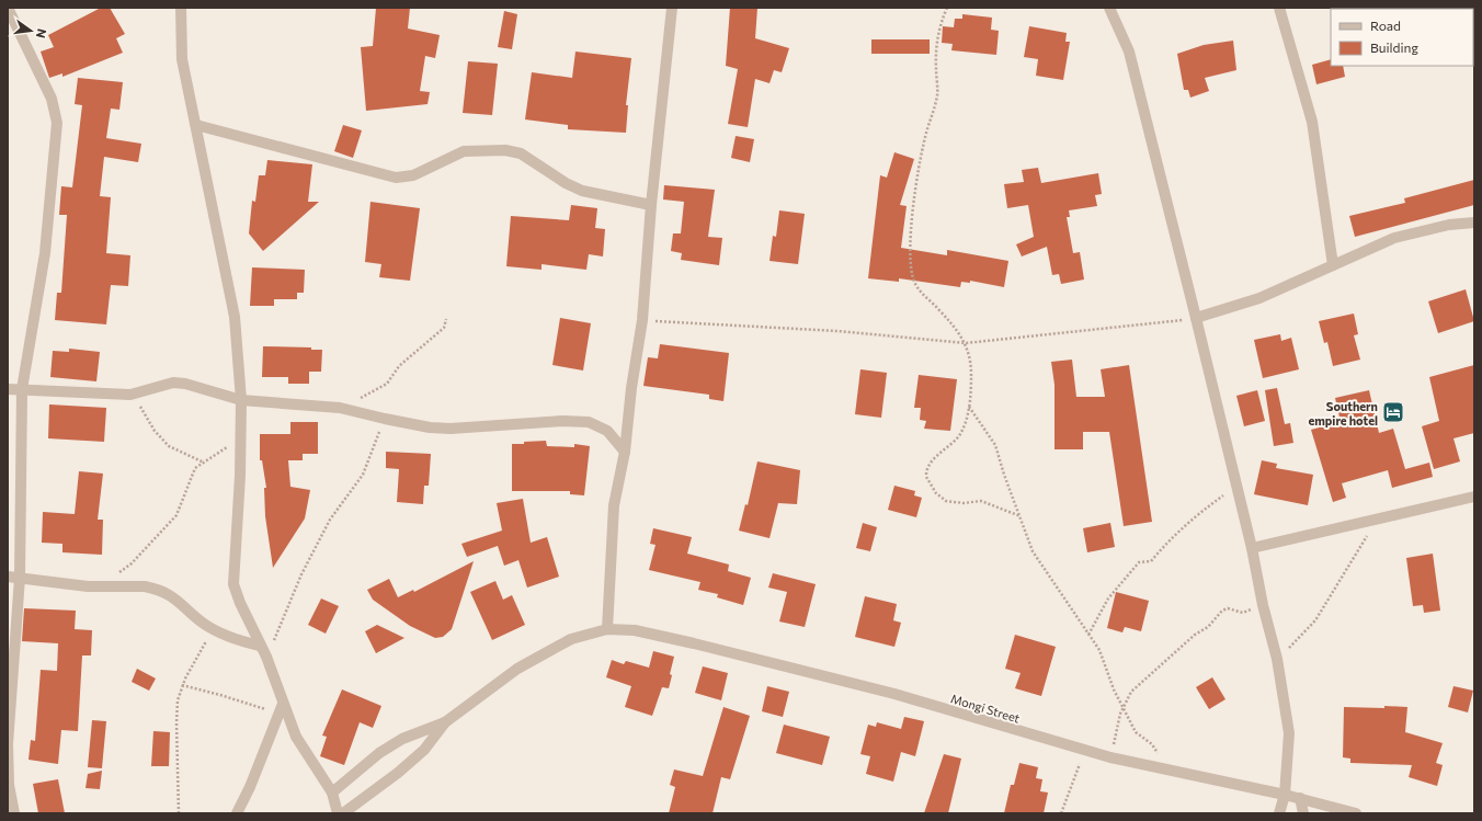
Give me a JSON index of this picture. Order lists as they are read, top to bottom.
{
  "streets": {
    "street": ["Mongi Street"]
  },
  "places": {
    "hotel": ["Southern empire hotel"]
  },
  "legend": ["Road", "Building"],
  "north": "right"
}
